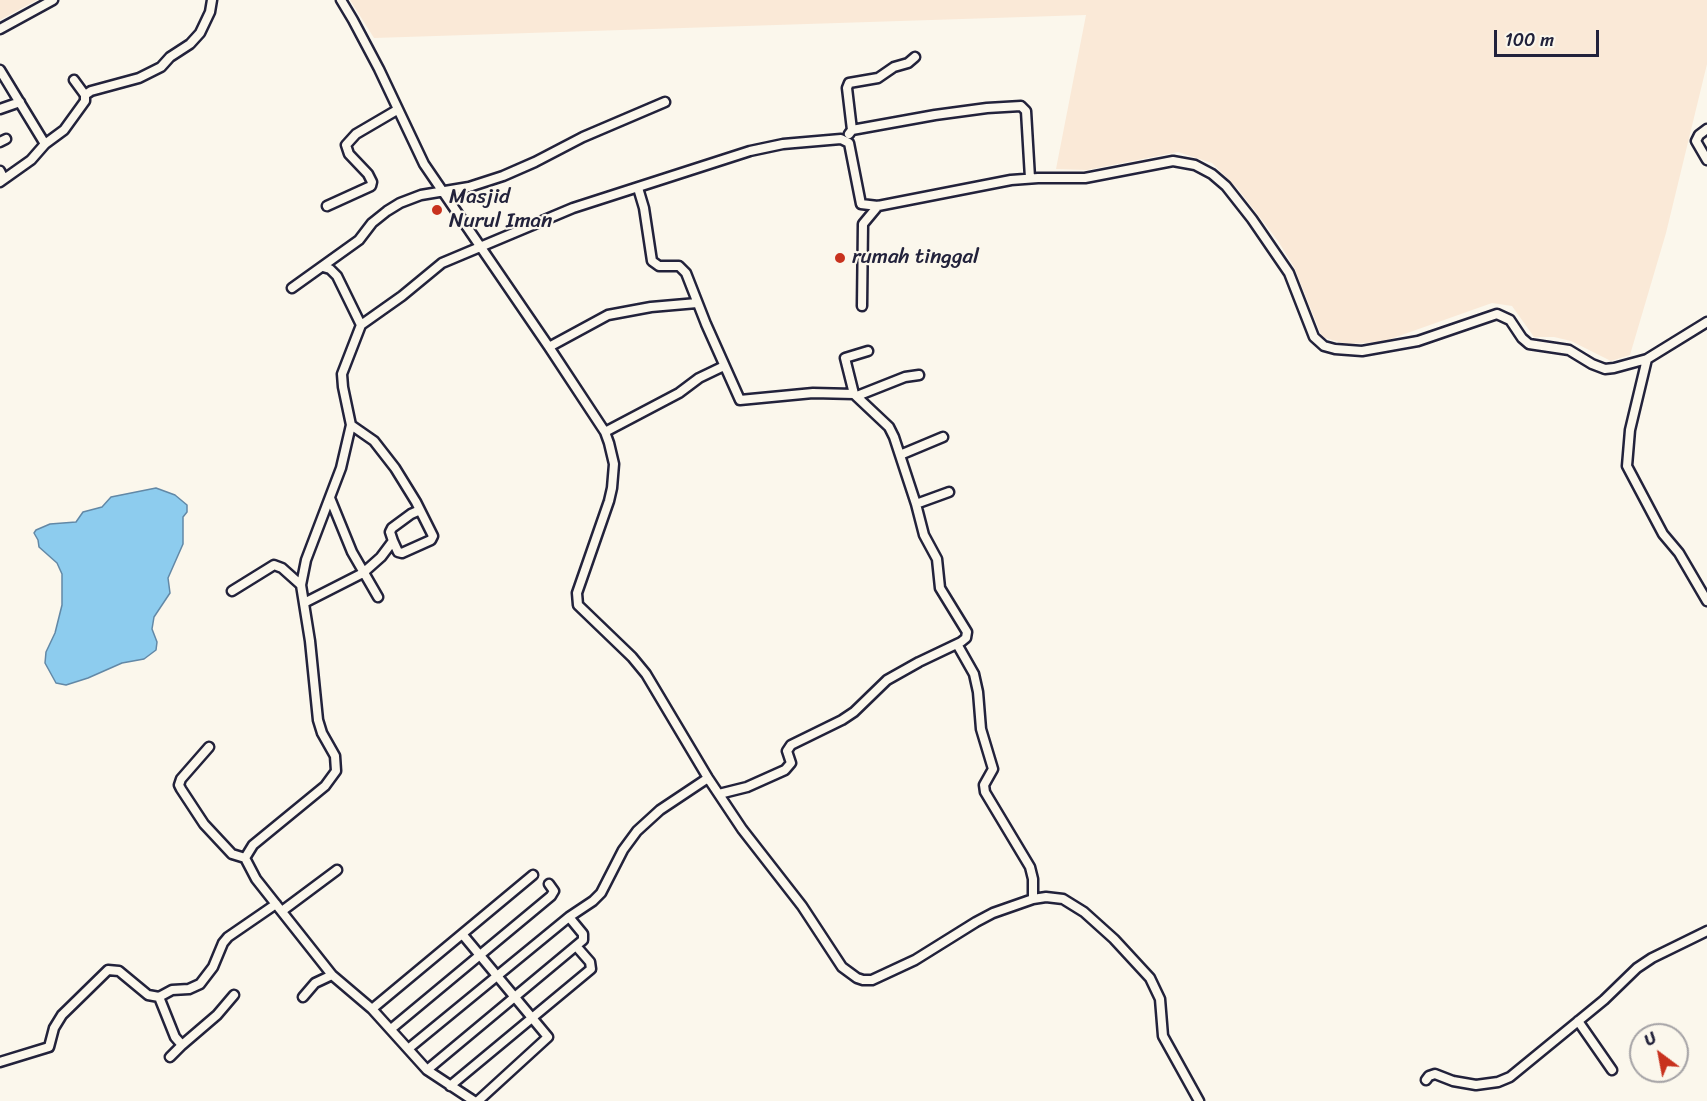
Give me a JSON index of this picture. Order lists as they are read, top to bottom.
{
  "places": ["Masjid Nurul Iman", "rumah tinggal"],
  "scale_bar": "100 m",
  "north": "top left"
}
